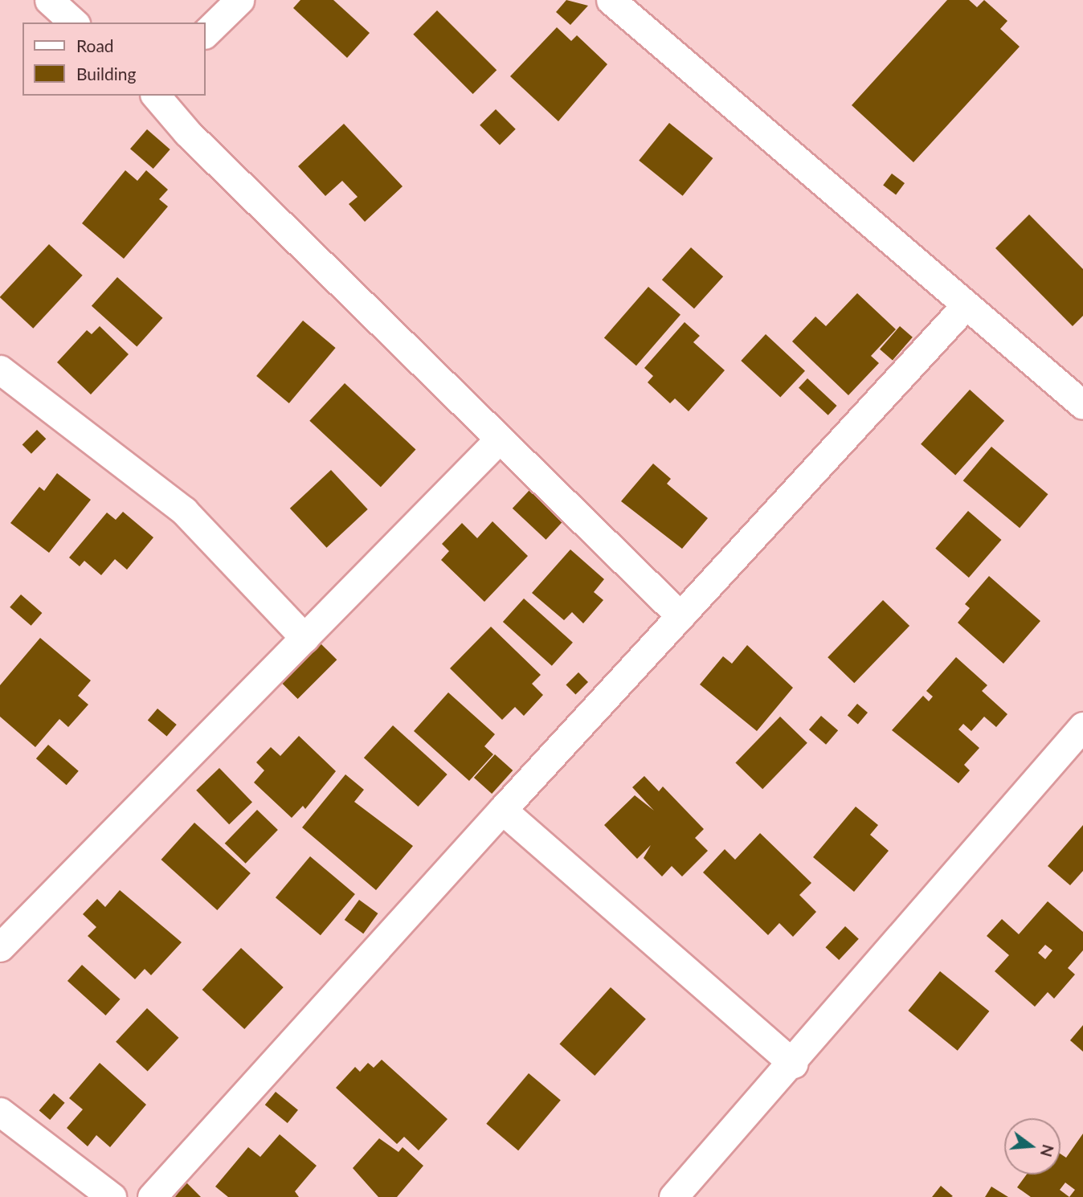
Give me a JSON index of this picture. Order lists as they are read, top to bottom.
{
  "legend": ["Road", "Building"],
  "north": "right"
}
